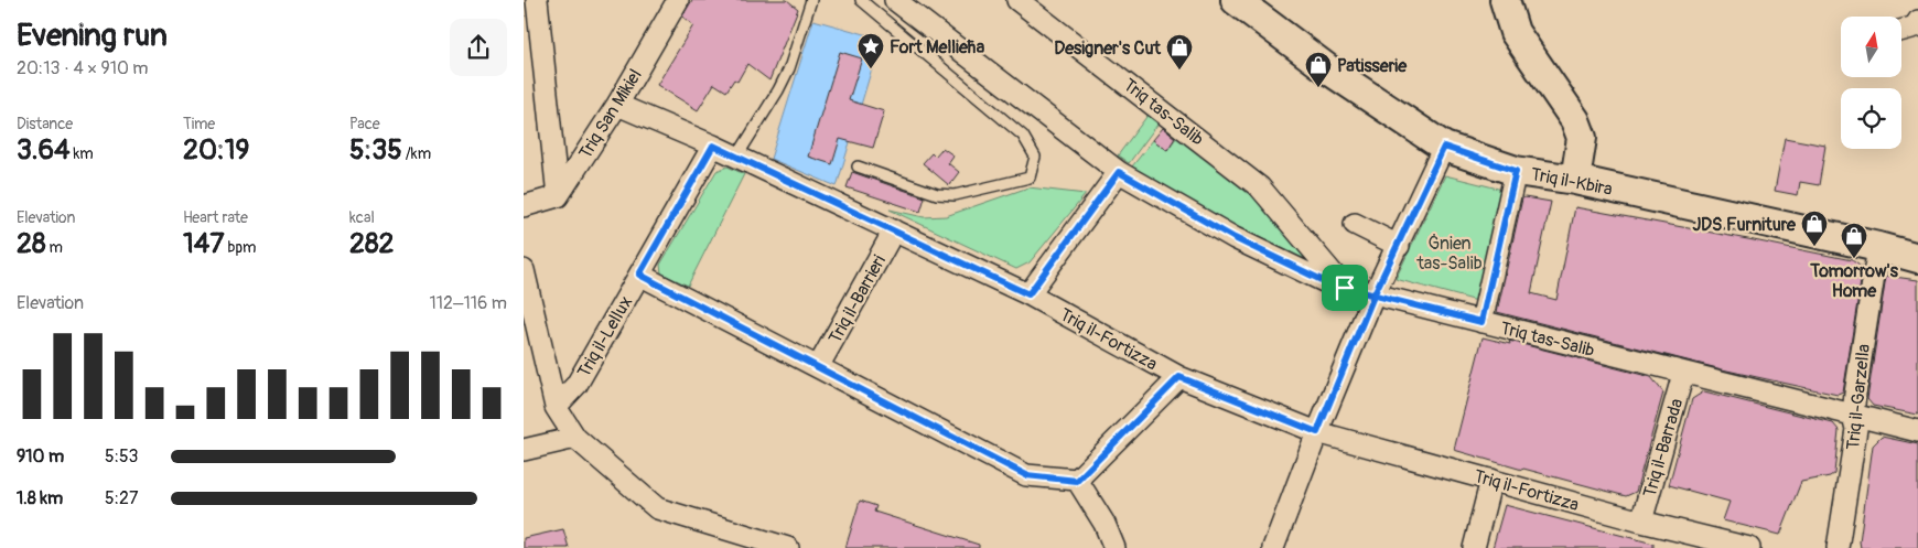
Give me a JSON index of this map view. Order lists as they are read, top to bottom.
{
  "streets": {
    "main road": ["Triq il-Kbira"],
    "street": [
      "Triq tas-Salib",
      "Triq San Mikiel",
      "Triq il-Barrieri",
      "Triq il-Lellux",
      "Triq il-Fortizza",
      "Triq il-Garzella",
      "Triq il-Barrada"
    ]
  },
  "crossings": [
    ["Triq tas-Salib", "Triq il-Garzella"],
    ["Triq tas-Salib", "Triq il-Barrada"],
    ["Triq San Mikiel", "Triq il-Fortizza"],
    ["Triq il-Kbira", "Triq il-Garzella"],
    ["Triq il-Barrieri", "Triq il-Fortizza"],
    ["Triq il-Lellux", "Triq il-Fortizza"],
    ["Triq il-Fortizza", "Triq il-Barrada"]
  ],
  "parks": ["Ġnien tas-Salib"],
  "places": {
    "place": ["Fort Mellieħa"],
    "shop": [
      "Designer's Cut",
      "Patisserie",
      "JDS Furniture",
      "Tomorrow's Home"
    ]
  },
  "north": "top",
  "page": {
    "heading": ["Evening run", "20:13 · 4 × 910 m"],
    "stats": [
      ["Distance", "3.64 km"],
      ["Time", "20:19"],
      ["Pace", "5:35 /km"],
      ["Elevation", "28 m"],
      ["Heart rate", "147 bpm"],
      ["kcal", "282"]
    ],
    "chart": ["Elevation", "112–116 m"],
    "list": [
      {
        "name": "910 m",
        "note": "5:53"
      },
      {
        "name": "1.8 km",
        "note": "5:27"
      }
    ]
  }
}
